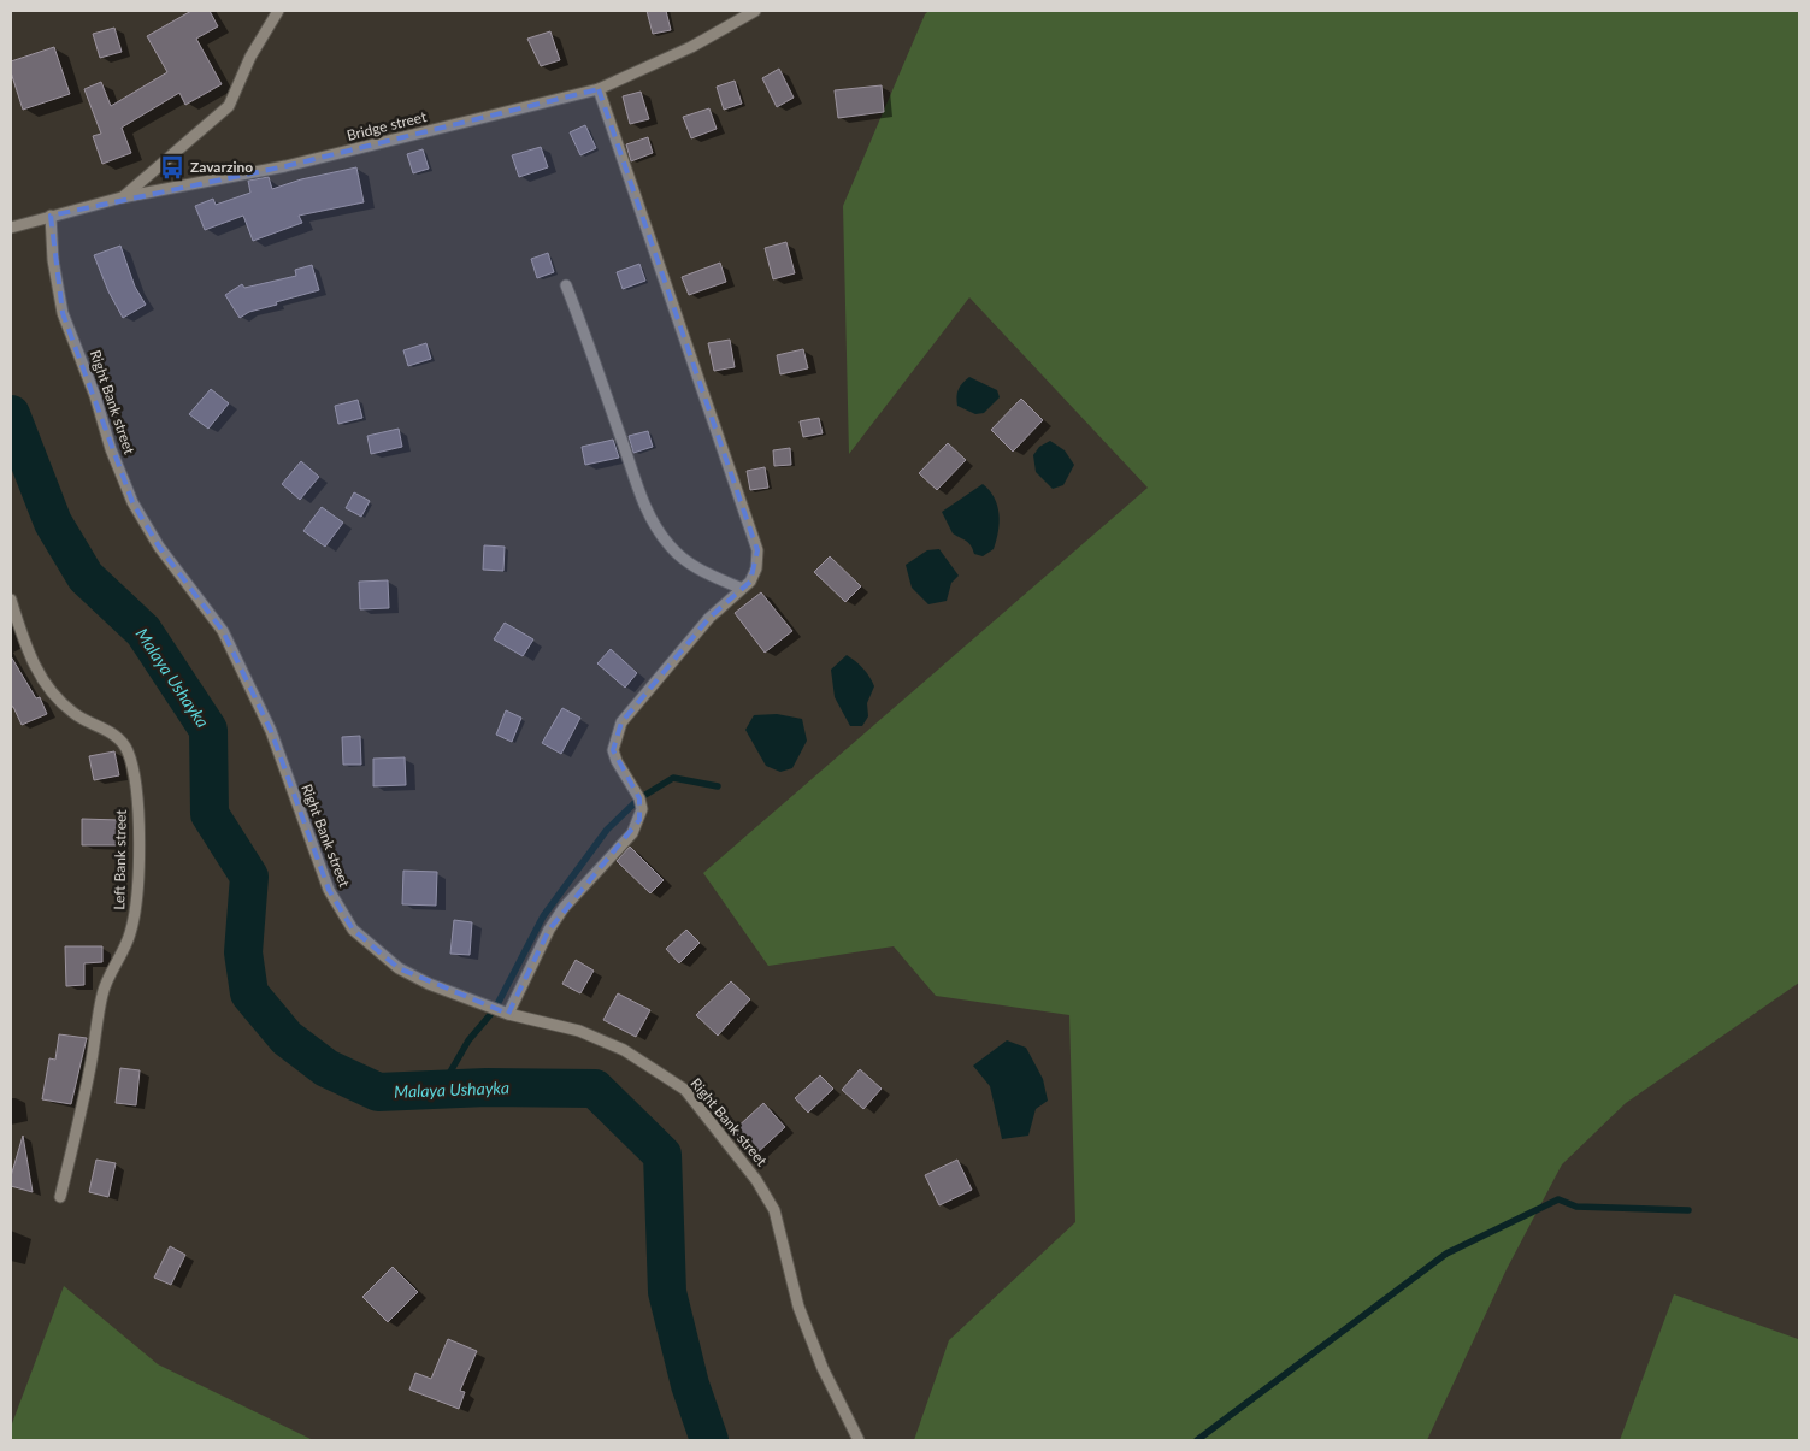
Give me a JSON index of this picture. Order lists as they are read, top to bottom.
{
  "streets": {
    "street": ["Bridge street", "Right Bank street", "Left Bank street"]
  },
  "crossings": [
    ["Bridge street", "Right Bank street"]
  ],
  "water": ["Malaya Ushayka"],
  "places": {
    "bus stop": ["Zavarzino"]
  }
}
